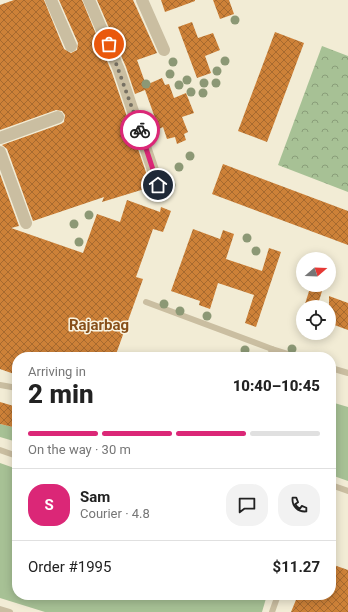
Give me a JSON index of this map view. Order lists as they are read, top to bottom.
{
  "districts": ["Rajarbag"],
  "north": "right",
  "page": {
    "heading": ["2 min", "Arriving in", "10:40–10:45"],
    "panel": [
      "Sam",
      "Courier · 4.8",
      "Order #1995",
      "$11.27"
    ],
    "bar": "On the way · 30 m",
    "round": "S"
  }
}
